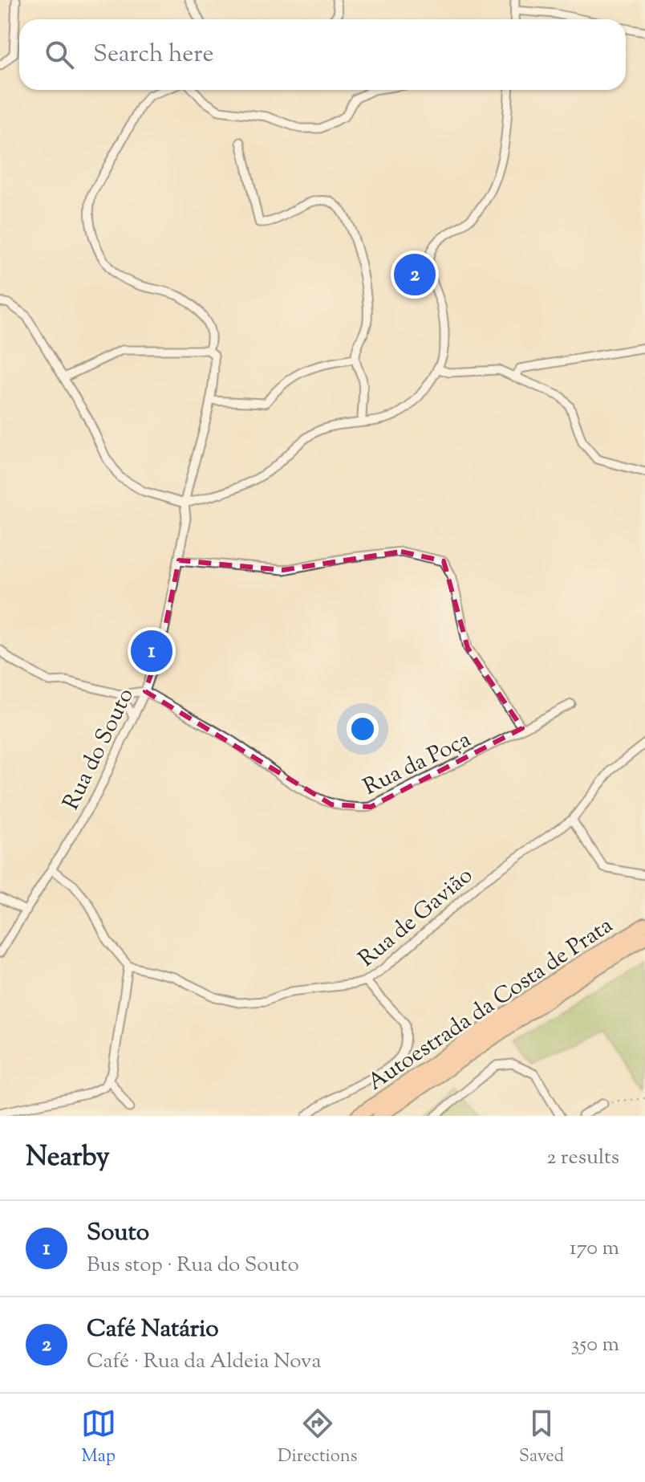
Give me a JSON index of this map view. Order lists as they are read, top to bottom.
{
  "streets": {
    "highway": ["Autoestrada da Costa de Prata"],
    "street": ["Rua do Souto", "Rua da Poça", "Rua de Gavião"]
  },
  "crossings": [
    ["Rua do Souto", "Rua da Poça"]
  ],
  "page": {
    "search": "Search here",
    "pins": ["2", "1"],
    "heading": ["Nearby", "2 results"],
    "list": [
      {
        "mark": "1",
        "name": "Souto",
        "note": "Bus stop · Rua do Souto",
        "value": "170 m"
      },
      {
        "mark": "2",
        "name": "Café Natário",
        "note": "Café · Rua da Aldeia Nova",
        "value": "350 m"
      }
    ],
    "nav": ["Map", "Directions", "Saved"]
  }
}
